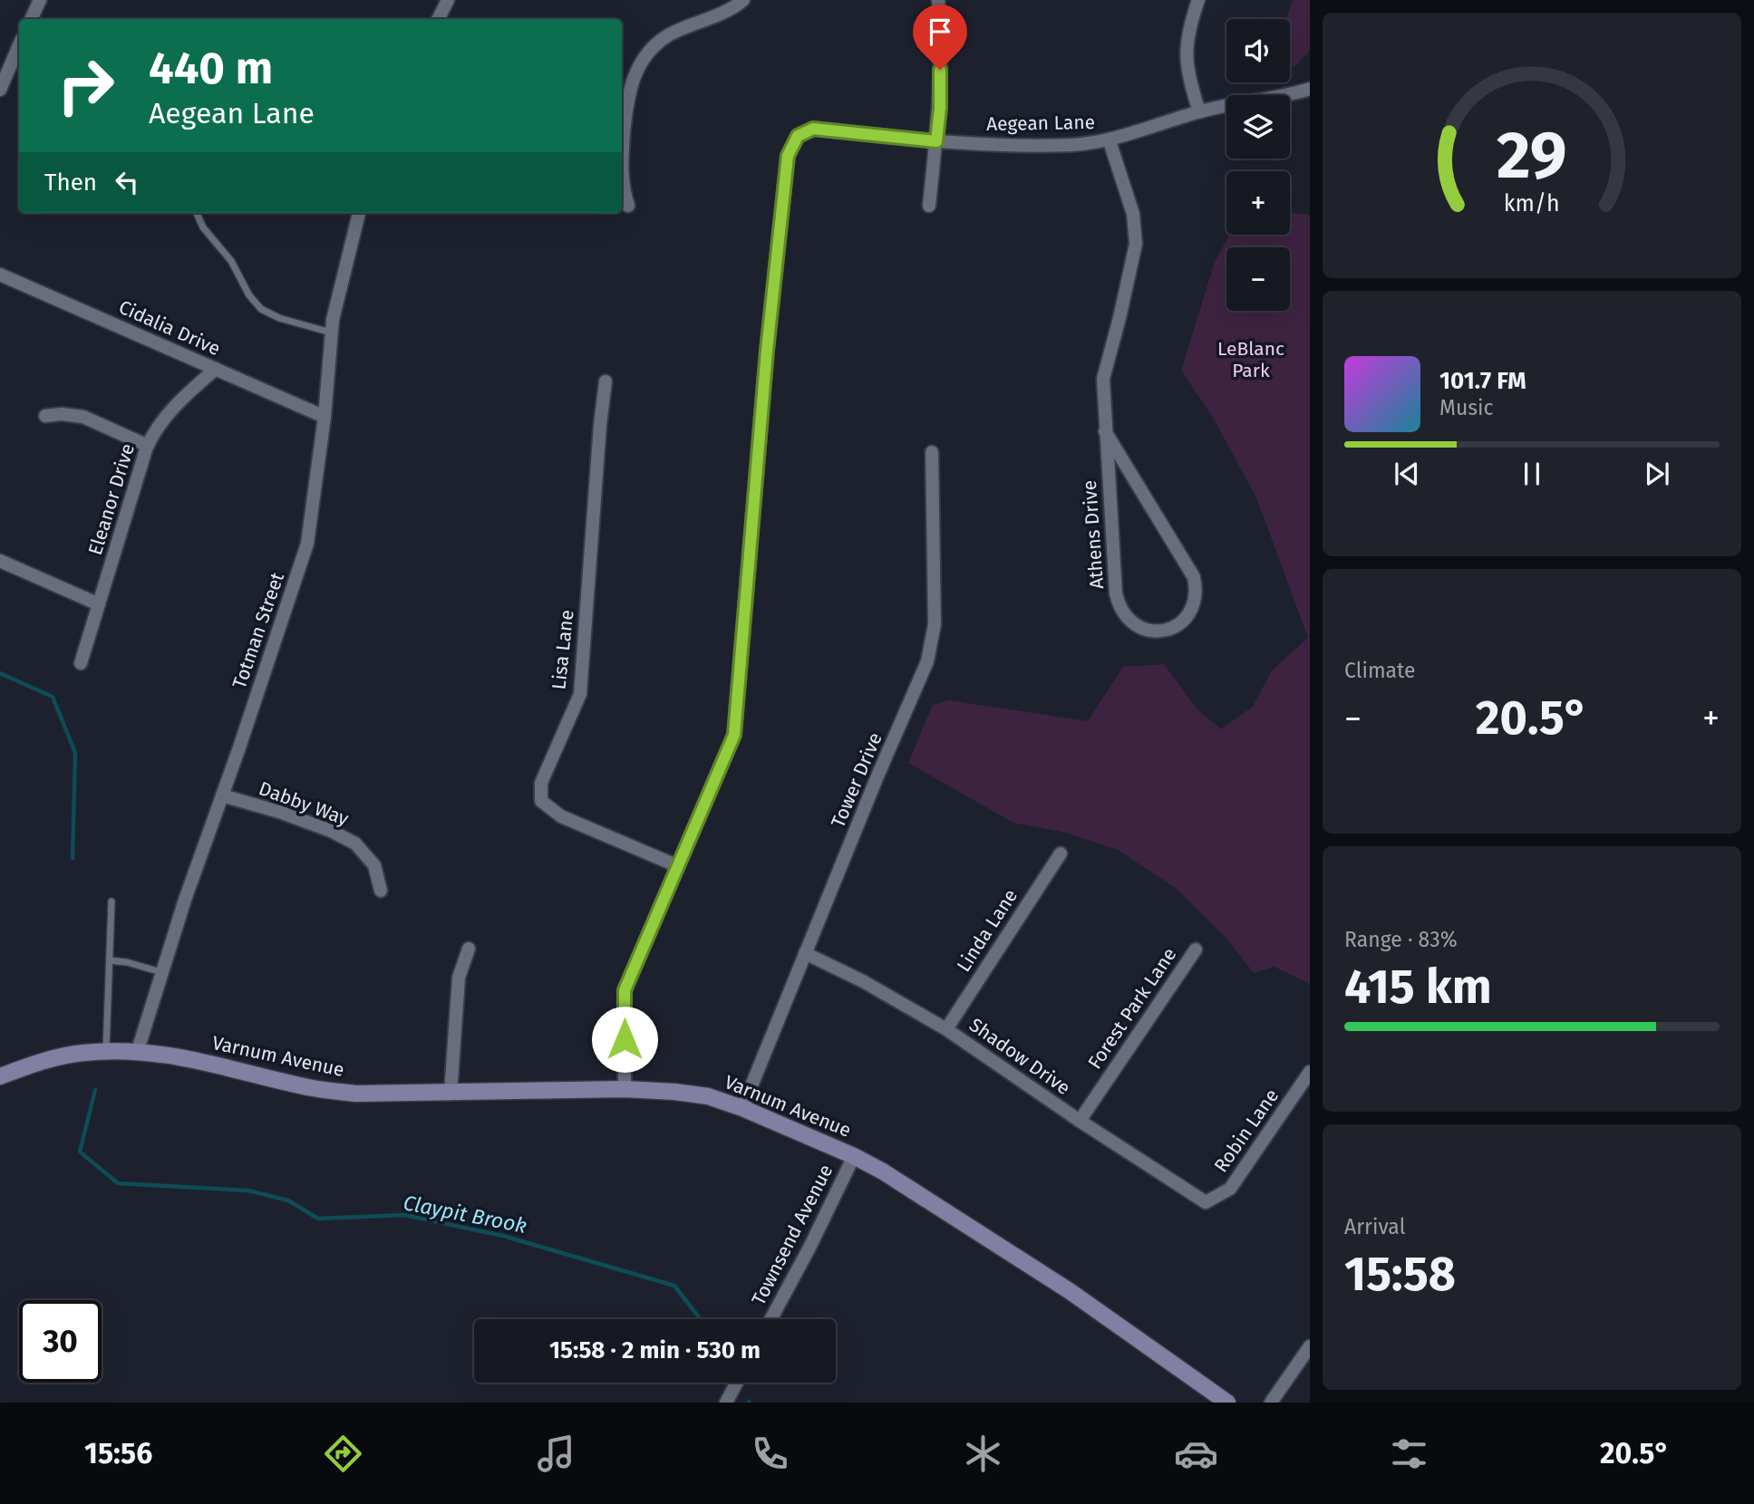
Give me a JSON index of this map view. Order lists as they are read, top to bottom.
{
  "streets": {
    "main road": ["Varnum Avenue"],
    "street": [
      "Aegean Lane",
      "Cidalia Drive",
      "Eleanor Drive",
      "Athens Drive",
      "Totman Street",
      "Lisa Lane",
      "Tower Drive",
      "Dabby Way",
      "Linda Lane",
      "Forest Park Lane",
      "Shadow Drive",
      "Robin Lane",
      "Townsend Avenue"
    ]
  },
  "crossings": [
    ["Aegean Lane", "Athens Drive"],
    ["Aegean Lane", "Lisa Lane"],
    ["Cidalia Drive", "Eleanor Drive"],
    ["Cidalia Drive", "Totman Street"],
    ["Totman Street", "Dabby Way"],
    ["Totman Street", "Varnum Avenue"],
    ["Tower Drive", "Varnum Avenue"],
    ["Tower Drive", "Shadow Drive"],
    ["Linda Lane", "Shadow Drive"],
    ["Forest Park Lane", "Shadow Drive"],
    ["Varnum Avenue", "Townsend Avenue"],
    ["Shadow Drive", "Robin Lane"]
  ],
  "water": ["Claypit Brook"],
  "parks": ["LeBlanc Park"],
  "page": {
    "map_buttons": ["+", "−"],
    "turn": ["440 m", "Aegean Lane"],
    "then": "Then",
    "song": ["101.7 FM", "Music"],
    "tile": [
      "Climate",
      ["Range · 83%", "415 km"],
      ["Arrival", "15:58"]
    ],
    "heat": ["−", "20.5°", "+"],
    "limit": "30",
    "trip": "15:58 · 2 min · 530 m",
    "tabs": ["15:56", "20.5°"],
    "gauge": ["29", "km/h"]
  }
}
